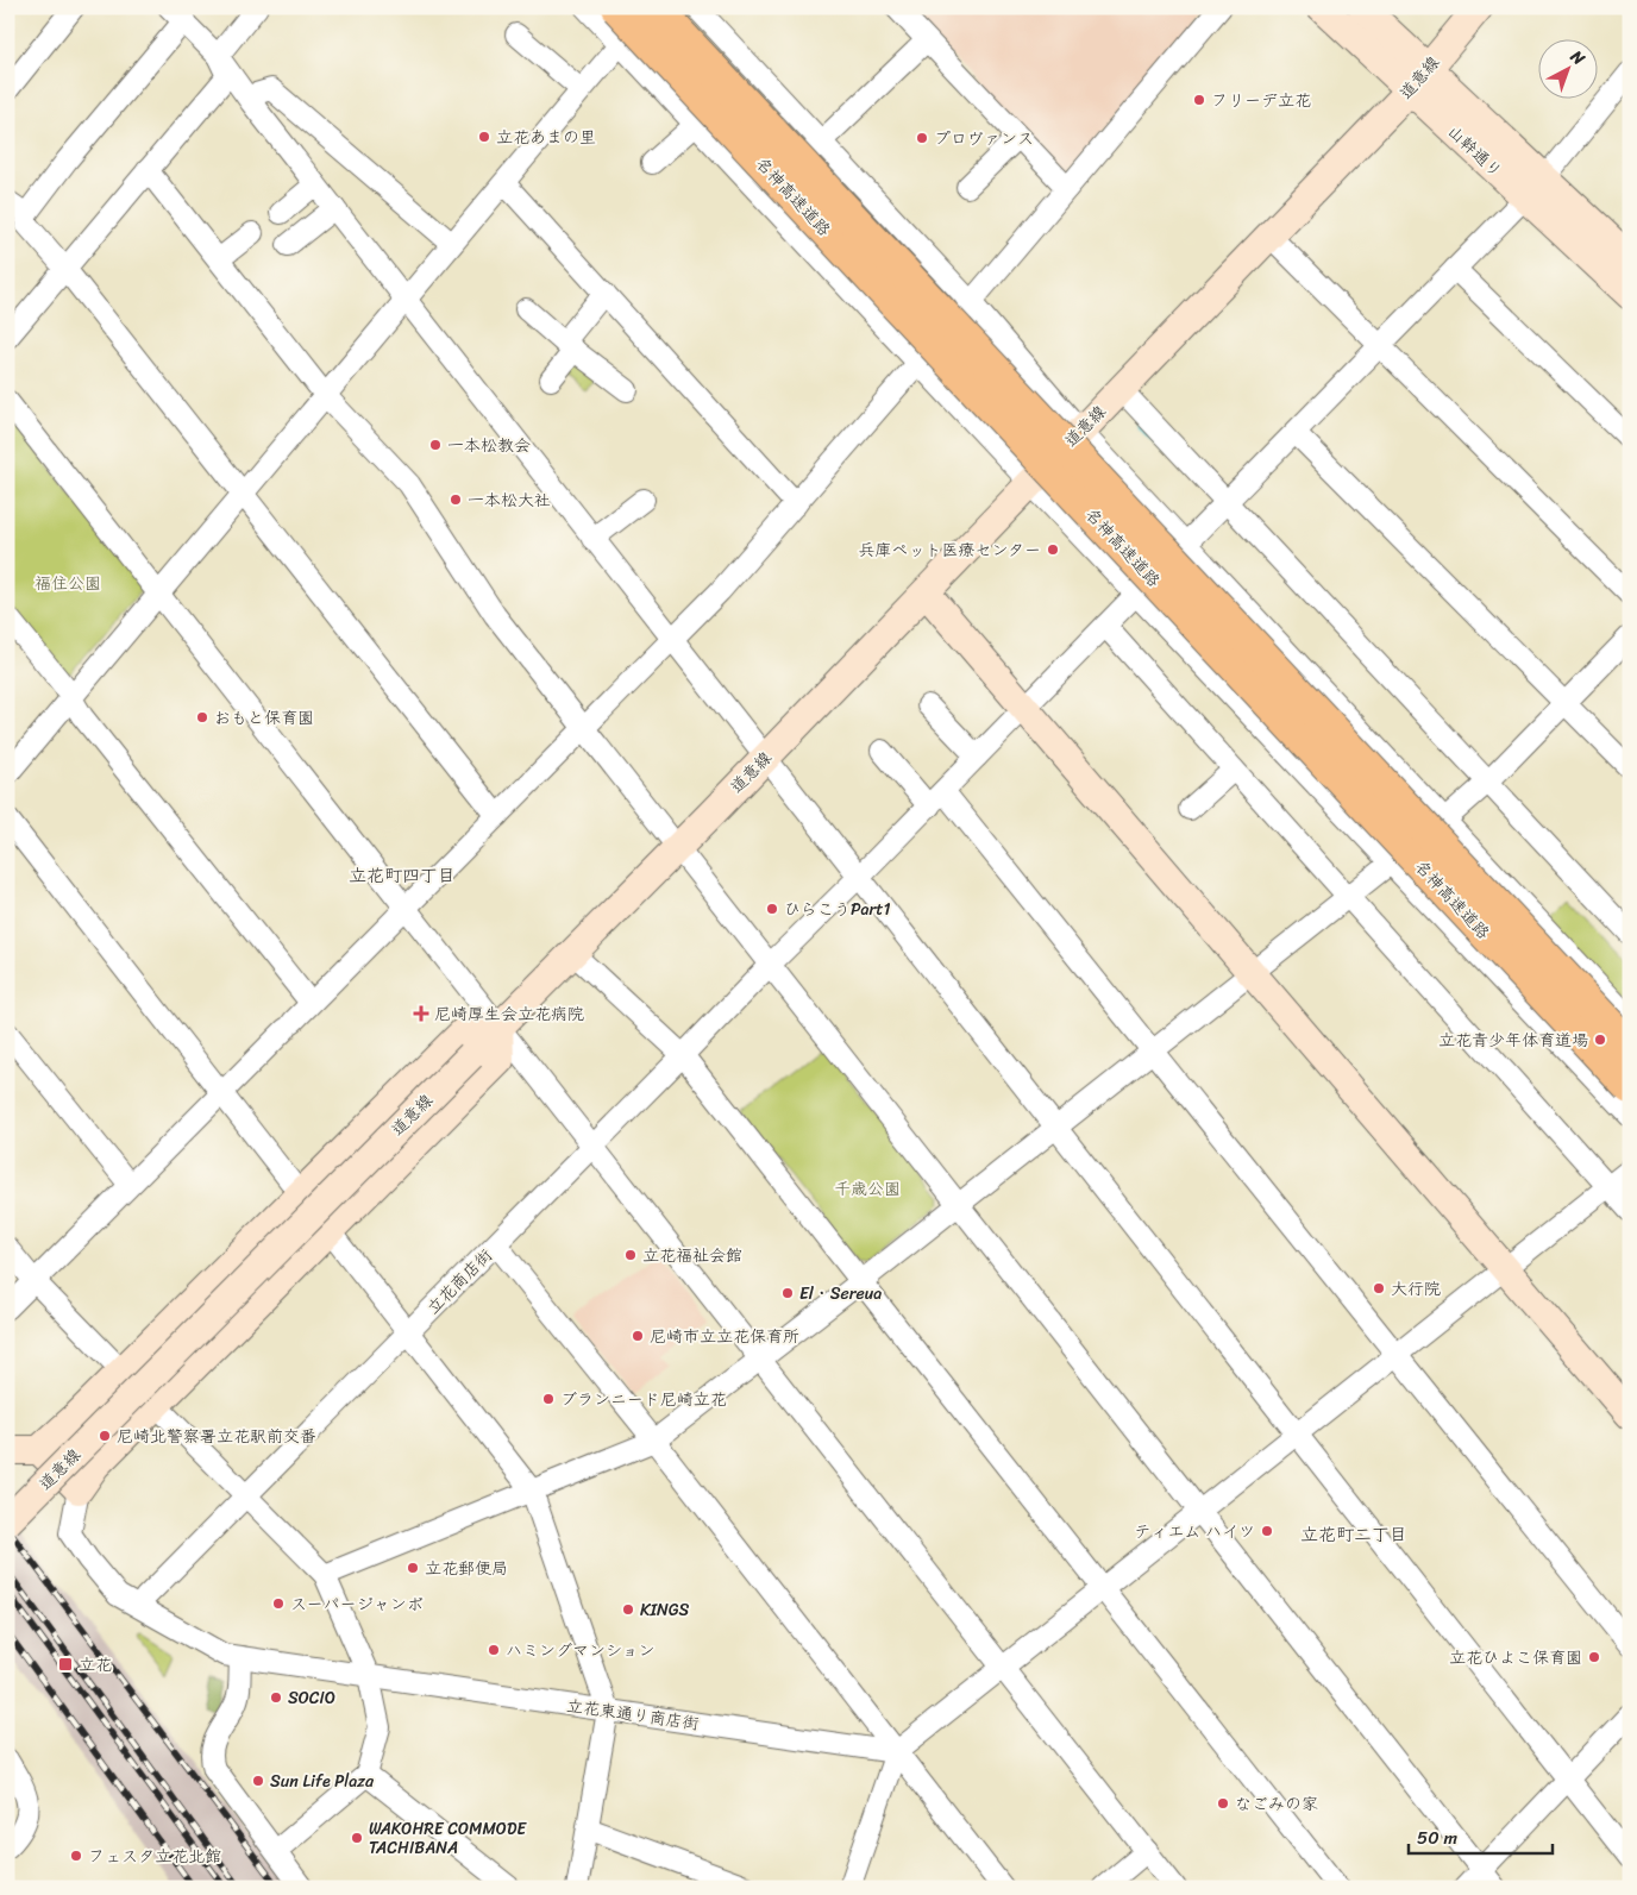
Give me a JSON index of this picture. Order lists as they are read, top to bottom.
{
  "streets": {
    "highway": ["名神高速道路"],
    "street": [
      "道意線",
      "山幹通り",
      "立花商店街",
      "立花東通り商店街"
    ]
  },
  "crossings": [
    ["道意線", "山幹通り"],
    ["山幹通り", "立花商店街"]
  ],
  "districts": ["立花町四丁目", "立花町二丁目"],
  "parks": ["福住公園", "千歳公園"],
  "places": {
    "other": [
      "フリーデ立花",
      "立花あまの里",
      "プロヴァンス",
      "一本松教会",
      "一本松大社",
      "兵庫ペット医療センター",
      "おもと保育園",
      "ひらこうPart1",
      "立花青少年体育道場",
      "立花福祉会館",
      "大行院",
      "El・Sereua",
      "尼崎市立立花保育所",
      "ブランニード尼崎立花",
      "尼崎北警察署立花駅前交番",
      "ティエム ハイツ",
      "立花郵便局",
      "スーパージャンボ",
      "KINGS",
      "ハミングマンション",
      "立花ひよこ保育園",
      "SOCIO",
      "Sun Life Plaza",
      "なごみの家",
      "WAKOHRE COMMODE TACHIBANA",
      "フェスタ立花北館"
    ],
    "health": ["尼崎厚生会立花病院"],
    "transit": ["立花"]
  },
  "scale_bar": "50 m",
  "north": "top right"
}
